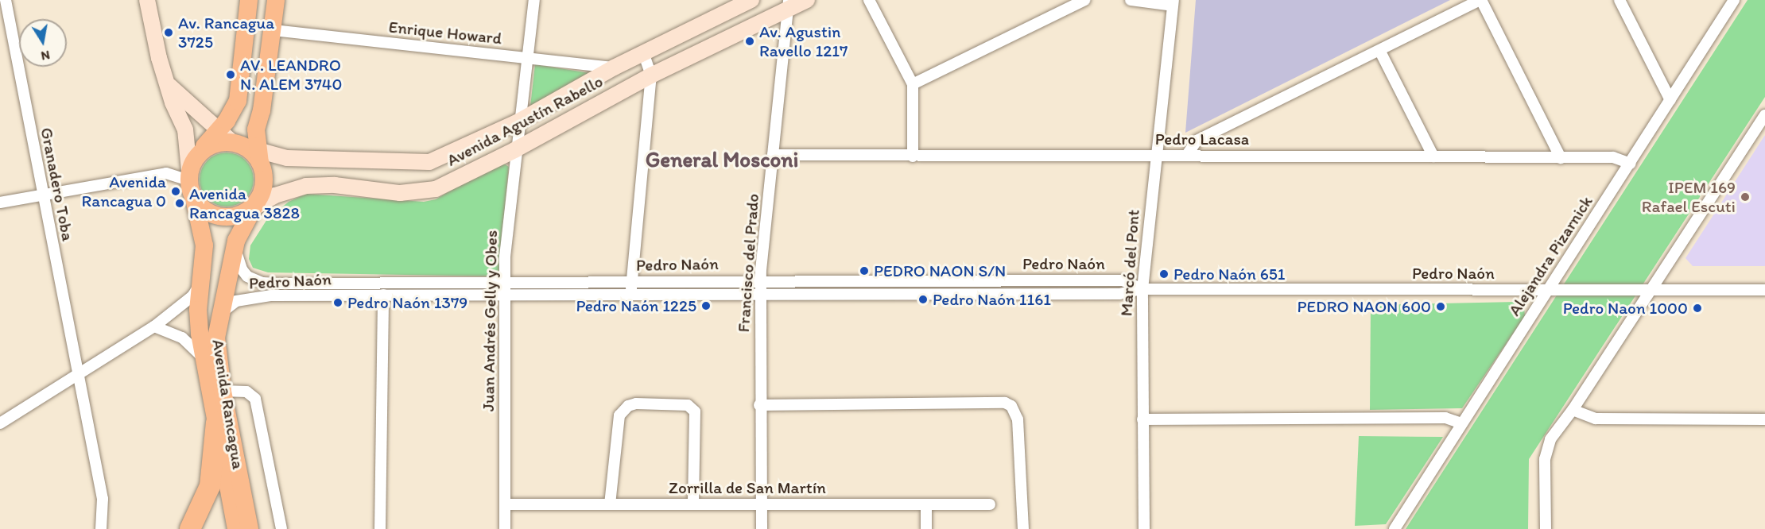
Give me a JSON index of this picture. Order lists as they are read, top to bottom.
{
  "streets": {
    "main road": ["Avenida Agustín Rabello", "Avenida Rancagua"],
    "street": [
      "Enrique Howard",
      "Pedro Lacasa",
      "Granadero Toba",
      "Alejandra Pizarnick",
      "Francisco del Prado",
      "Marcó del Pont",
      "Pedro Naón",
      "Juan Andrés Gelly y Obes",
      "Zorrilla de San Martín"
    ]
  },
  "crossings": [
    ["Enrique Howard", "Avenida Agustín Rabello"],
    ["Enrique Howard", "Juan Andrés Gelly y Obes"],
    ["Avenida Agustín Rabello", "Francisco del Prado"],
    ["Avenida Agustín Rabello", "Juan Andrés Gelly y Obes"],
    ["Avenida Agustín Rabello", "Avenida Rancagua"],
    ["Pedro Lacasa", "Alejandra Pizarnick"],
    ["Pedro Lacasa", "Francisco del Prado"],
    ["Pedro Lacasa", "Marcó del Pont"],
    ["Alejandra Pizarnick", "Pedro Naón"],
    ["Francisco del Prado", "Pedro Naón"],
    ["Francisco del Prado", "Zorrilla de San Martín"],
    ["Marcó del Pont", "Pedro Naón"],
    ["Pedro Naón", "Juan Andrés Gelly y Obes"],
    ["Pedro Naón", "Avenida Rancagua"],
    ["Juan Andrés Gelly y Obes", "Zorrilla de San Martín"]
  ],
  "districts": ["General Mosconi"],
  "places": [
    "Av. Rancagua 3725",
    "Av. Agustin Ravello 1217",
    "AV. LEANDRO N. ALEM 3740",
    "Avenida Rancagua 0",
    "IPEM 169 Rafael Escuti",
    "Avenida Rancagua 3828",
    "PEDRO NAON S/N",
    "Pedro Naón 651",
    "Pedro Naón 1161",
    "Pedro Naón 1379",
    "Pedro Naón 1225",
    "PEDRO NAON 600",
    "Pedro Naon 1000"
  ],
  "north": "bottom"
}
